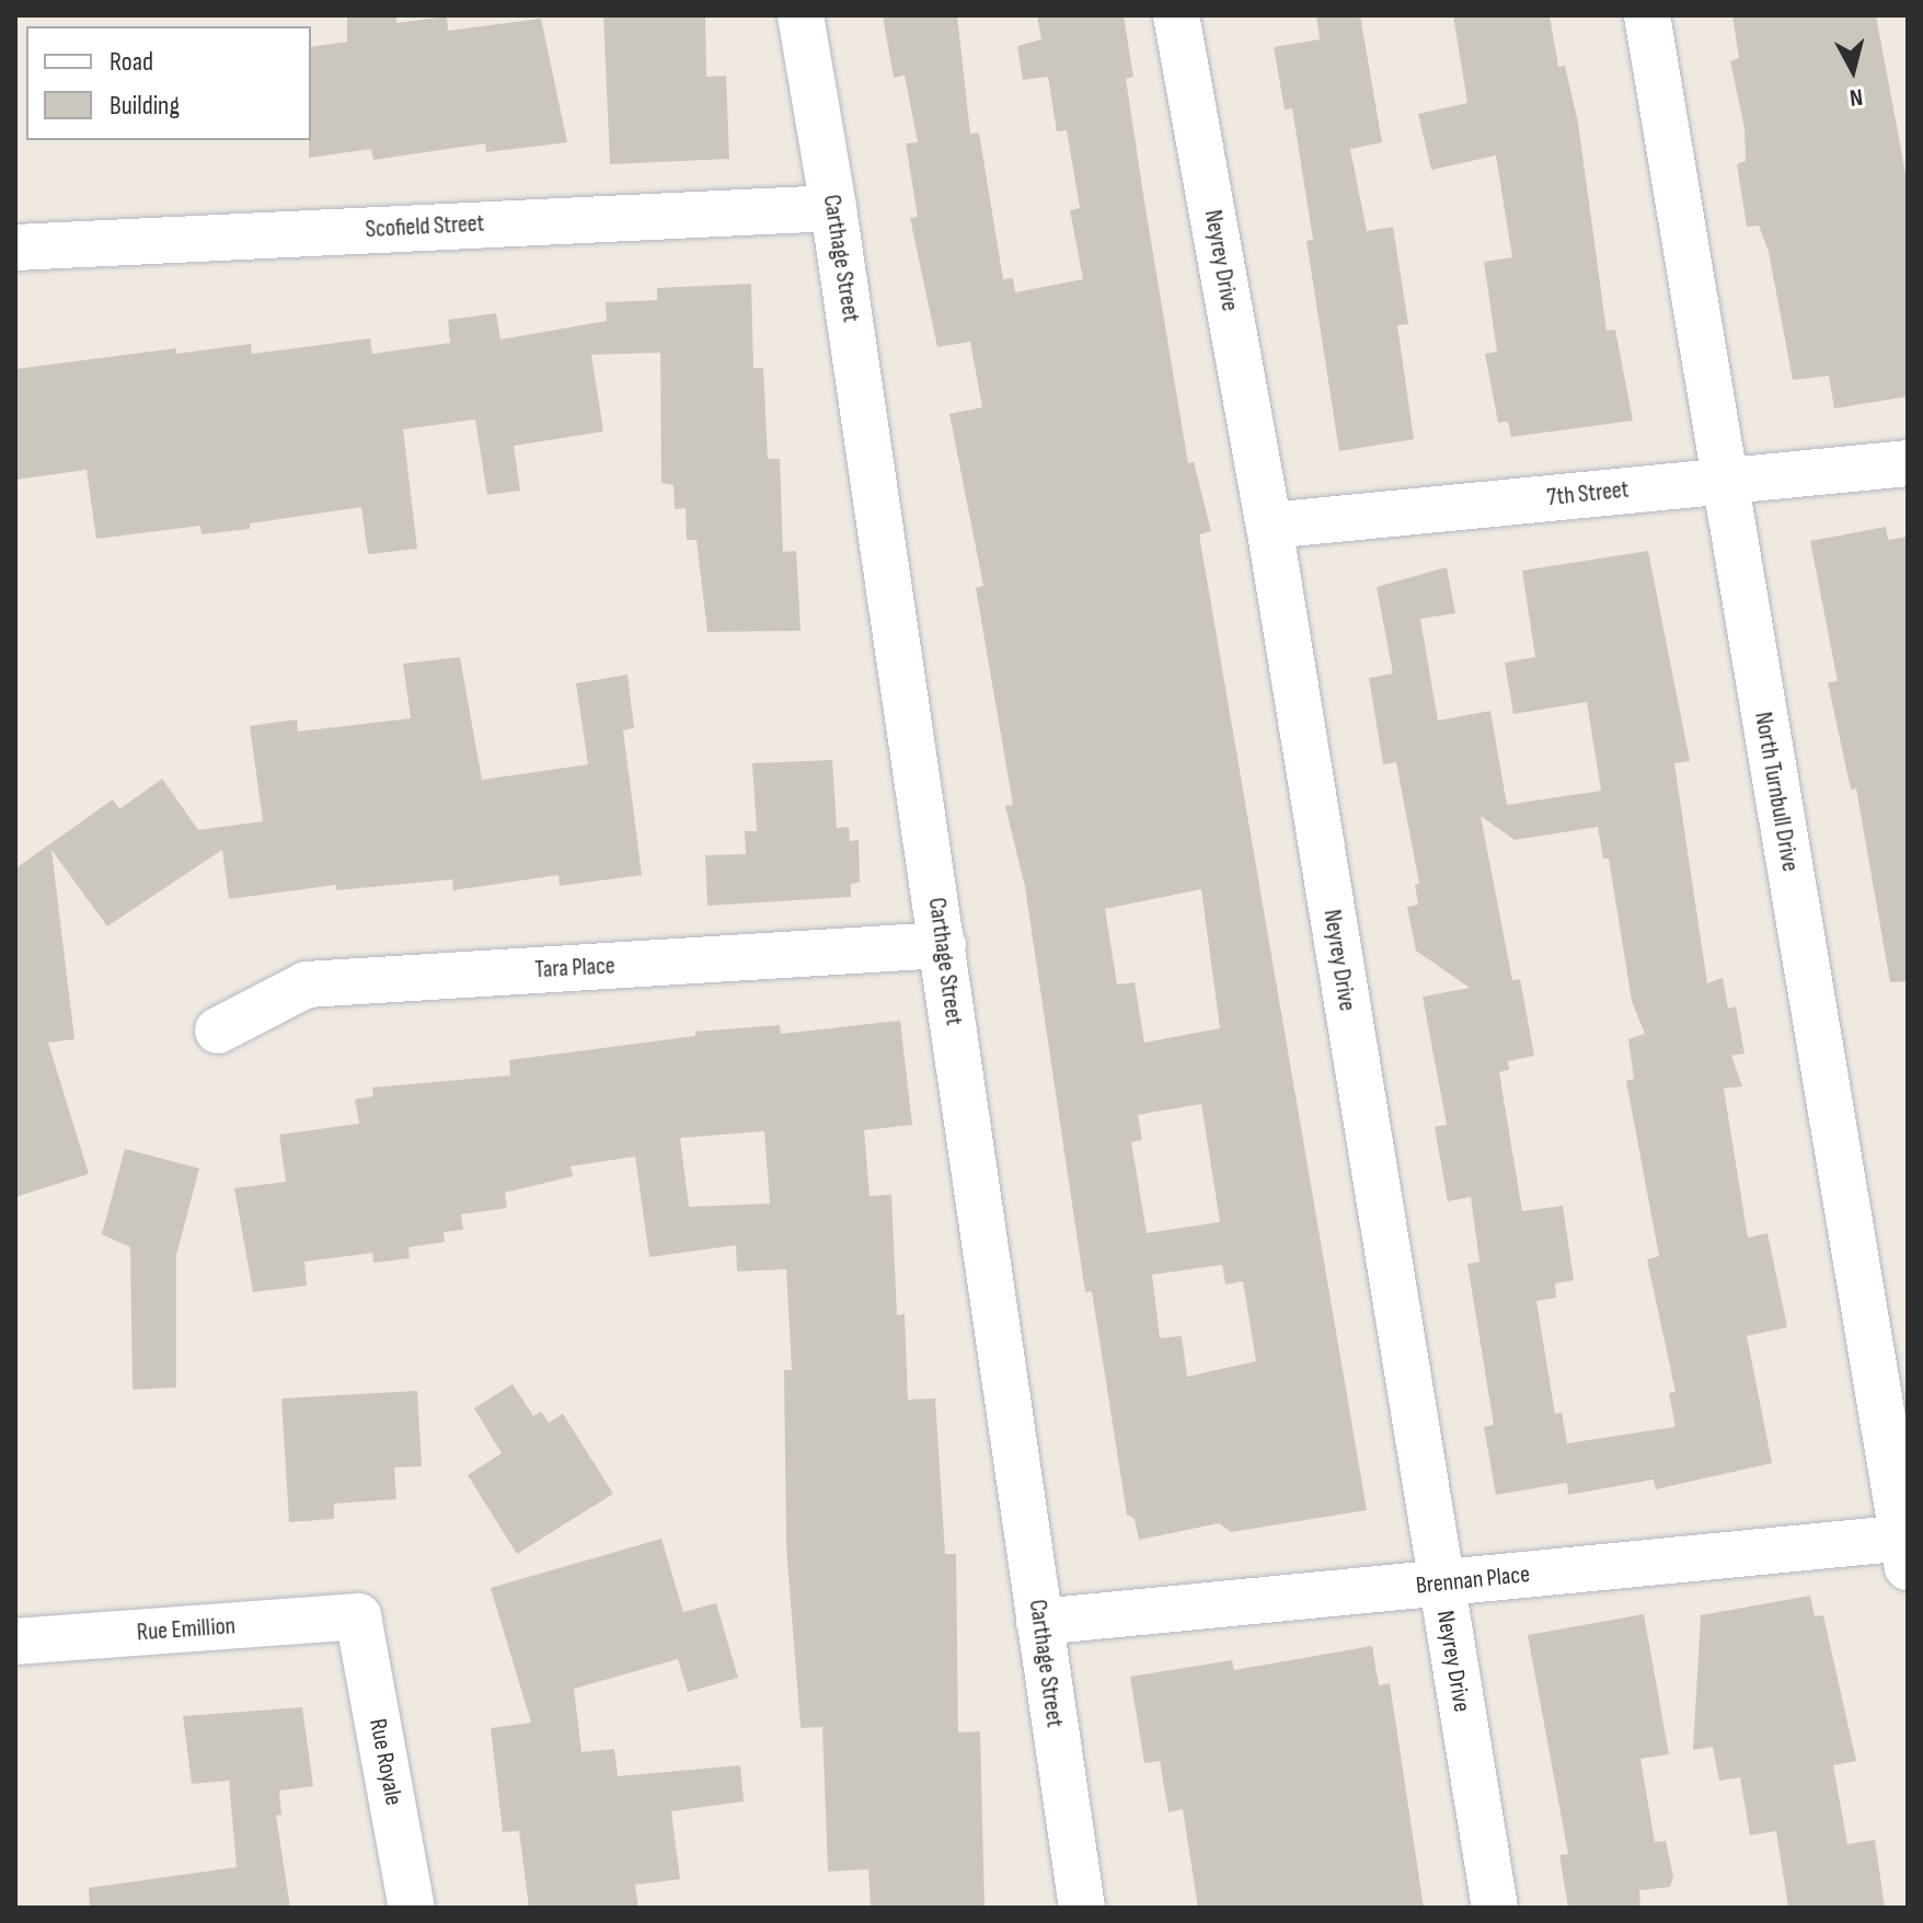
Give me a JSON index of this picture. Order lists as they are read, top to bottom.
{
  "streets": {
    "street": [
      "Scofield Street",
      "Carthage Street",
      "Neyrey Drive",
      "7th Street",
      "North Turnbull Drive",
      "Tara Place",
      "Brennan Place",
      "Rue Emillion",
      "Rue Royale"
    ]
  },
  "crossings": [
    ["Scofield Street", "Carthage Street"],
    ["Carthage Street", "Tara Place"],
    ["Carthage Street", "Brennan Place"],
    ["Neyrey Drive", "7th Street"],
    ["Neyrey Drive", "Brennan Place"],
    ["7th Street", "North Turnbull Drive"],
    ["North Turnbull Drive", "Brennan Place"],
    ["Rue Emillion", "Rue Royale"]
  ],
  "legend": ["Road", "Building"],
  "north": "bottom"
}
